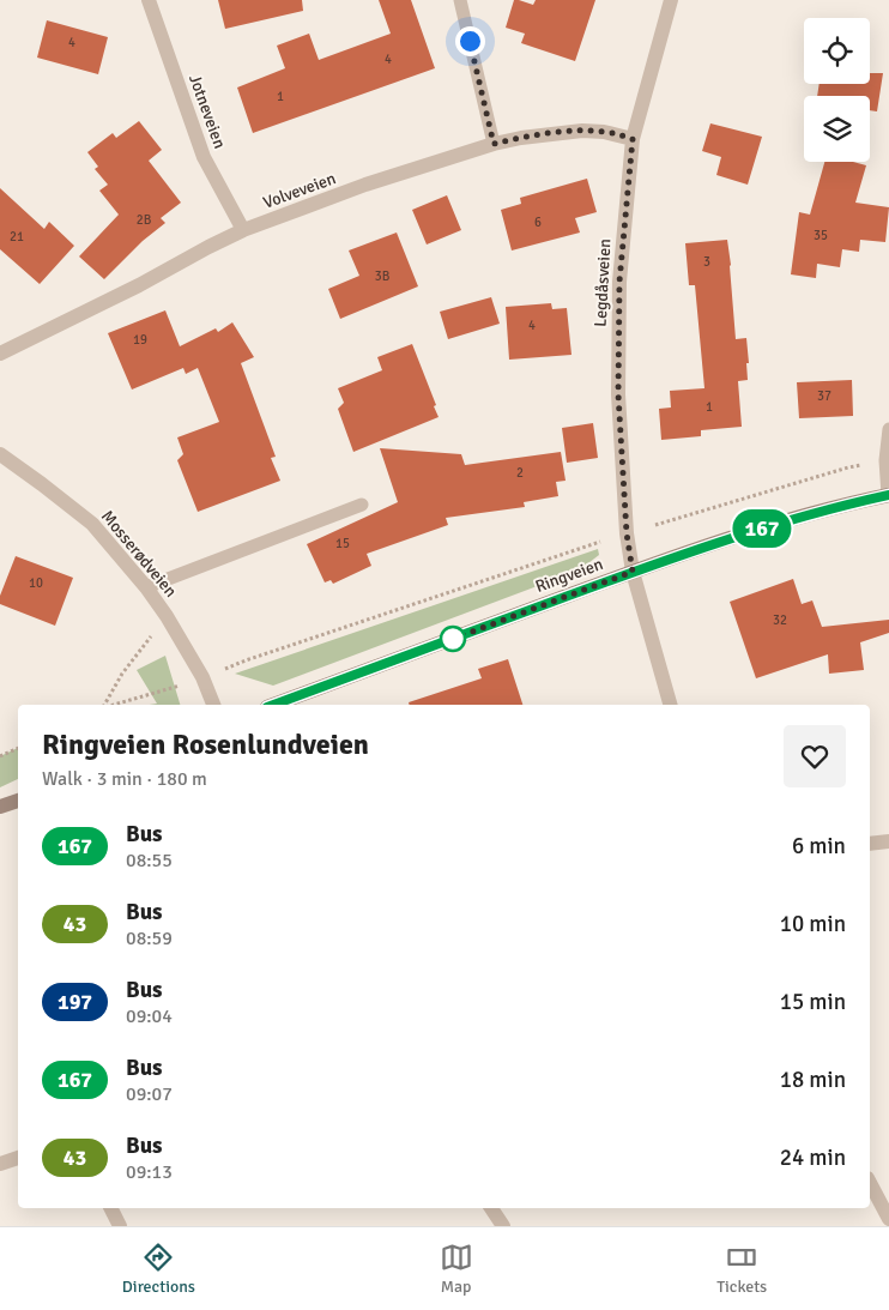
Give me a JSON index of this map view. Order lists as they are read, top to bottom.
{
  "streets": {
    "main road": ["Ringveien"],
    "street": [
      "Jotneveien",
      "Volveveien",
      "Legdåsveien",
      "Mosserødveien"
    ]
  },
  "crossings": [
    ["Jotneveien", "Volveveien"],
    ["Volveveien", "Legdåsveien"],
    ["Legdåsveien", "Ringveien"]
  ],
  "lines": ["bus line 167"],
  "house_numbers": [
    "4",
    "4",
    "1",
    "2B",
    "6",
    "35",
    "21",
    "3",
    "3B",
    "4",
    "19",
    "37",
    "1",
    "2",
    "15",
    "10",
    "32"
  ],
  "page": {
    "on_map": "167",
    "heading": ["Ringveien Rosenlundveien", "Walk · 3 min · 180 m"],
    "list": [
      {
        "mark": "167",
        "name": "Bus",
        "note": "08:55",
        "value": "6 min"
      },
      {
        "mark": "43",
        "name": "Bus",
        "note": "08:59",
        "value": "10 min"
      },
      {
        "mark": "197",
        "name": "Bus",
        "note": "09:04",
        "value": "15 min"
      },
      {
        "mark": "167",
        "name": "Bus",
        "note": "09:07",
        "value": "18 min"
      },
      {
        "mark": "43",
        "name": "Bus",
        "note": "09:13",
        "value": "24 min"
      }
    ],
    "tabs": ["Directions", "Map", "Tickets"]
  }
}
